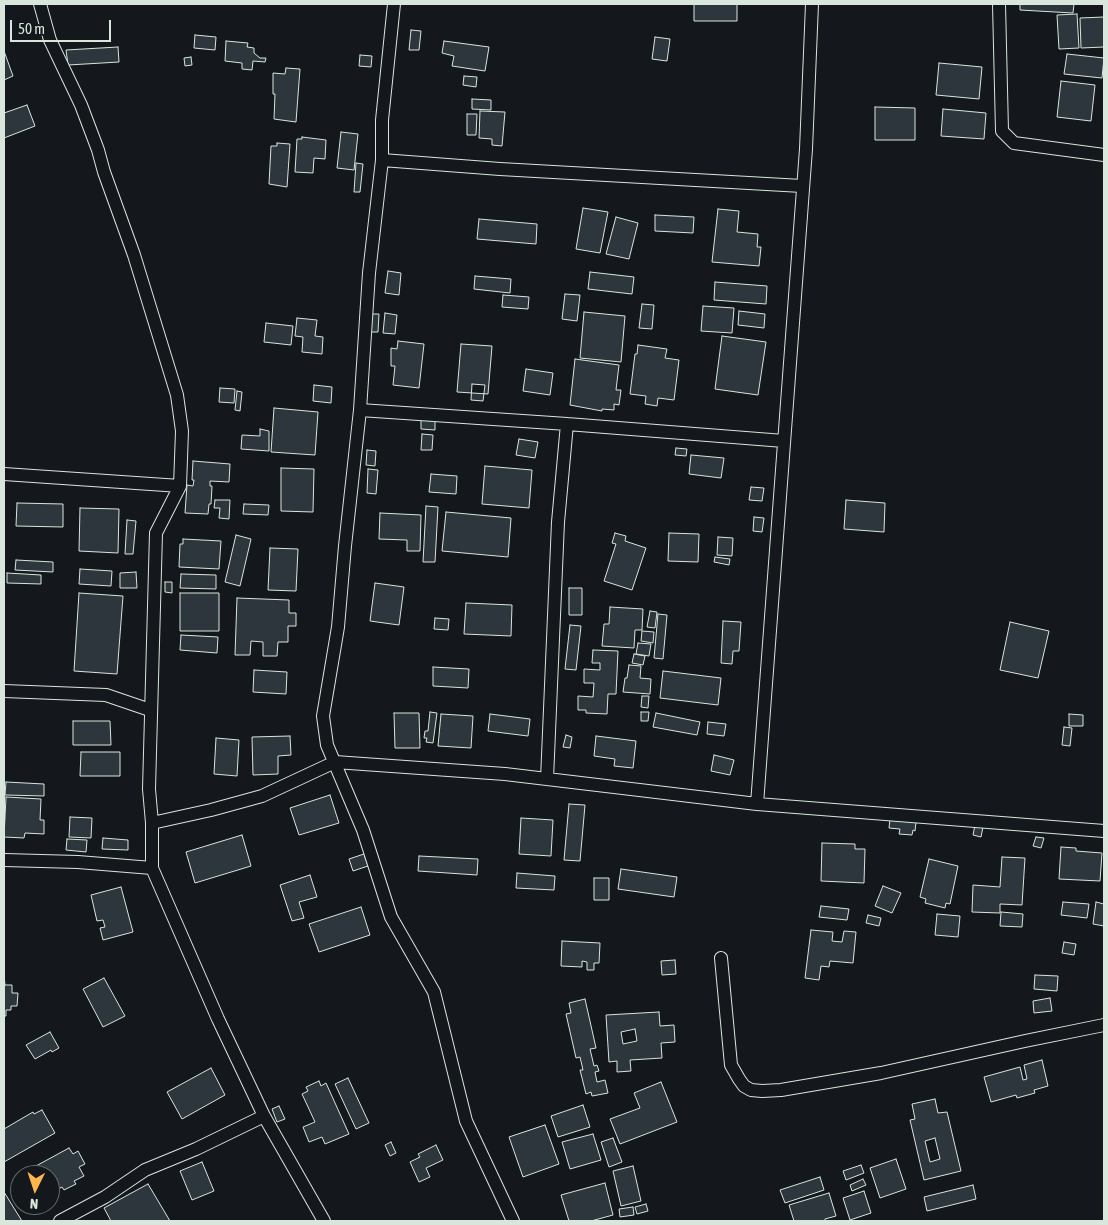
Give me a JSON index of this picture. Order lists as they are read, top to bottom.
{
  "scale_bar": "50 m",
  "north": "bottom"
}
